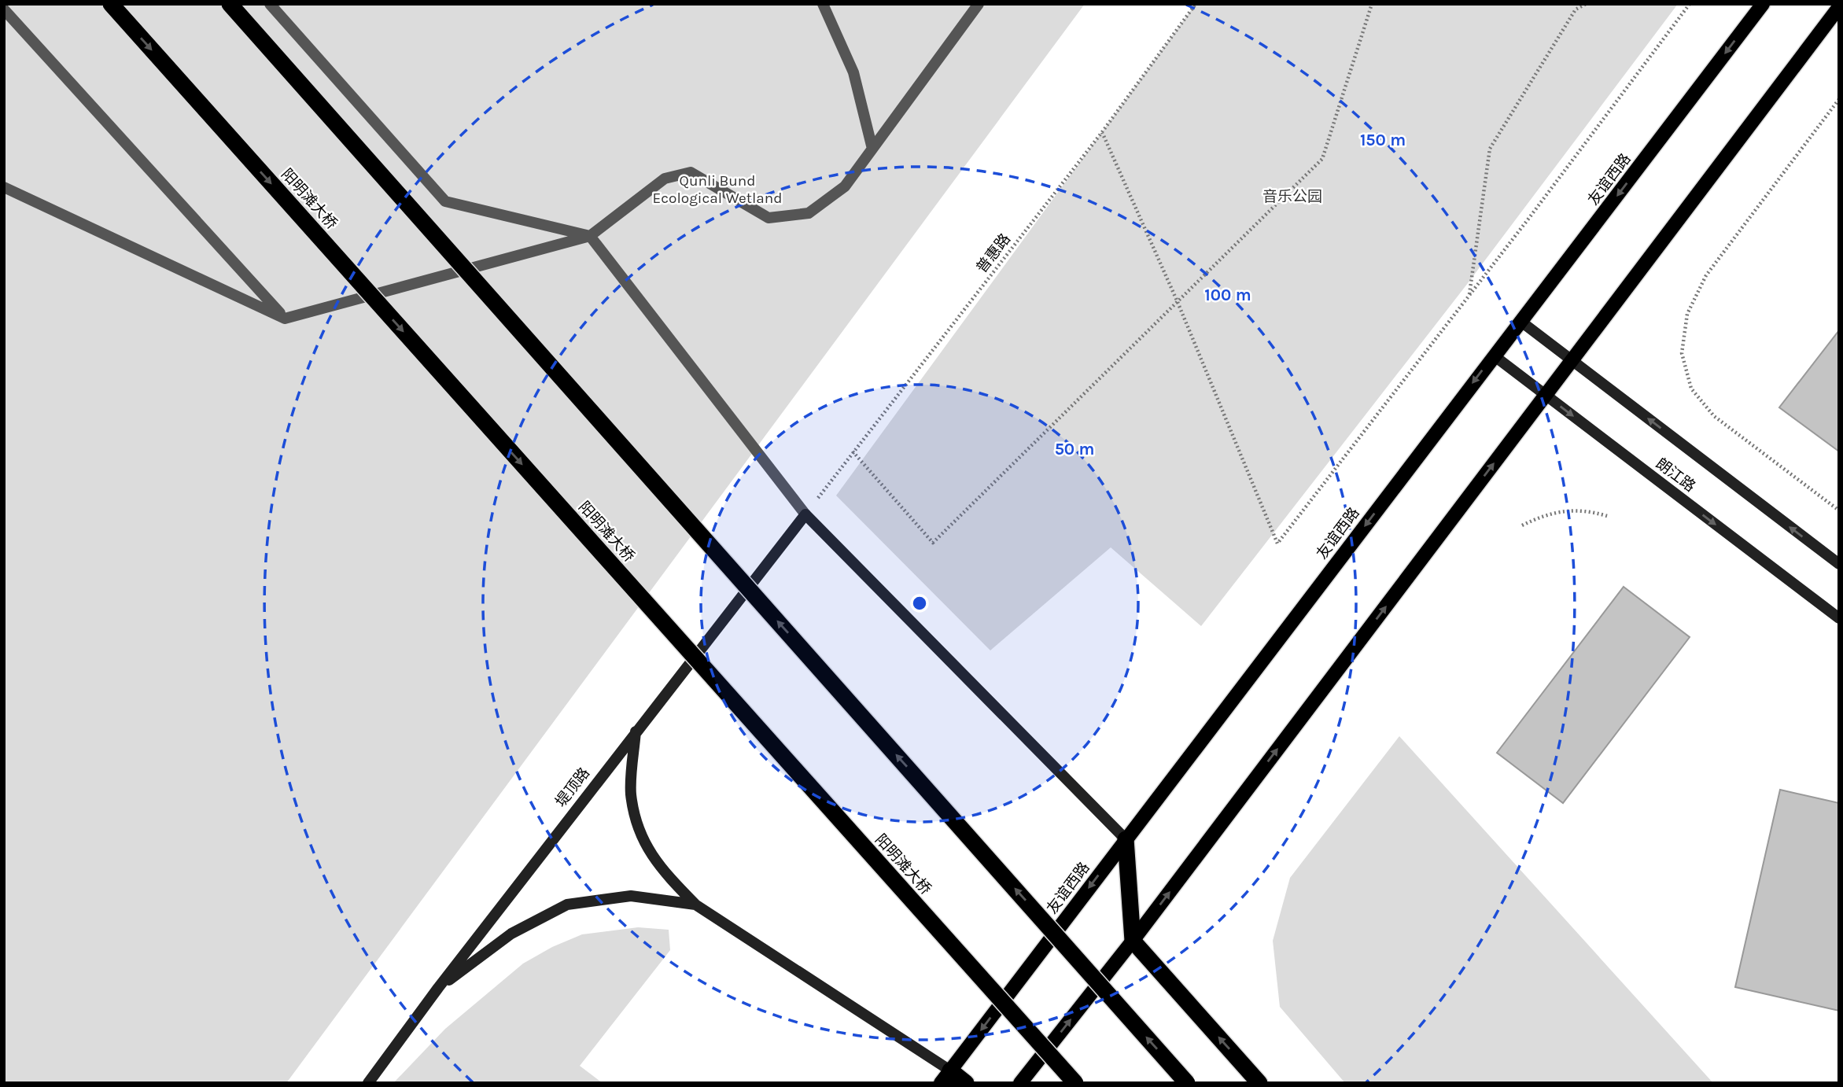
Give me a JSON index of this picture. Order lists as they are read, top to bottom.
{
  "streets": {
    "highway": ["阳明滩大桥"],
    "main road": ["友谊西路", "朗江路", "堤顶路"],
    "path": ["普惠路"]
  },
  "crossings": [
    ["友谊西路", "朗江路"],
    ["普惠路", "堤顶路"]
  ],
  "parks": ["Qunli Bund Ecological Wetland", "音乐公园"],
  "rings": ["150 m", "100 m", "50 m"]
}
